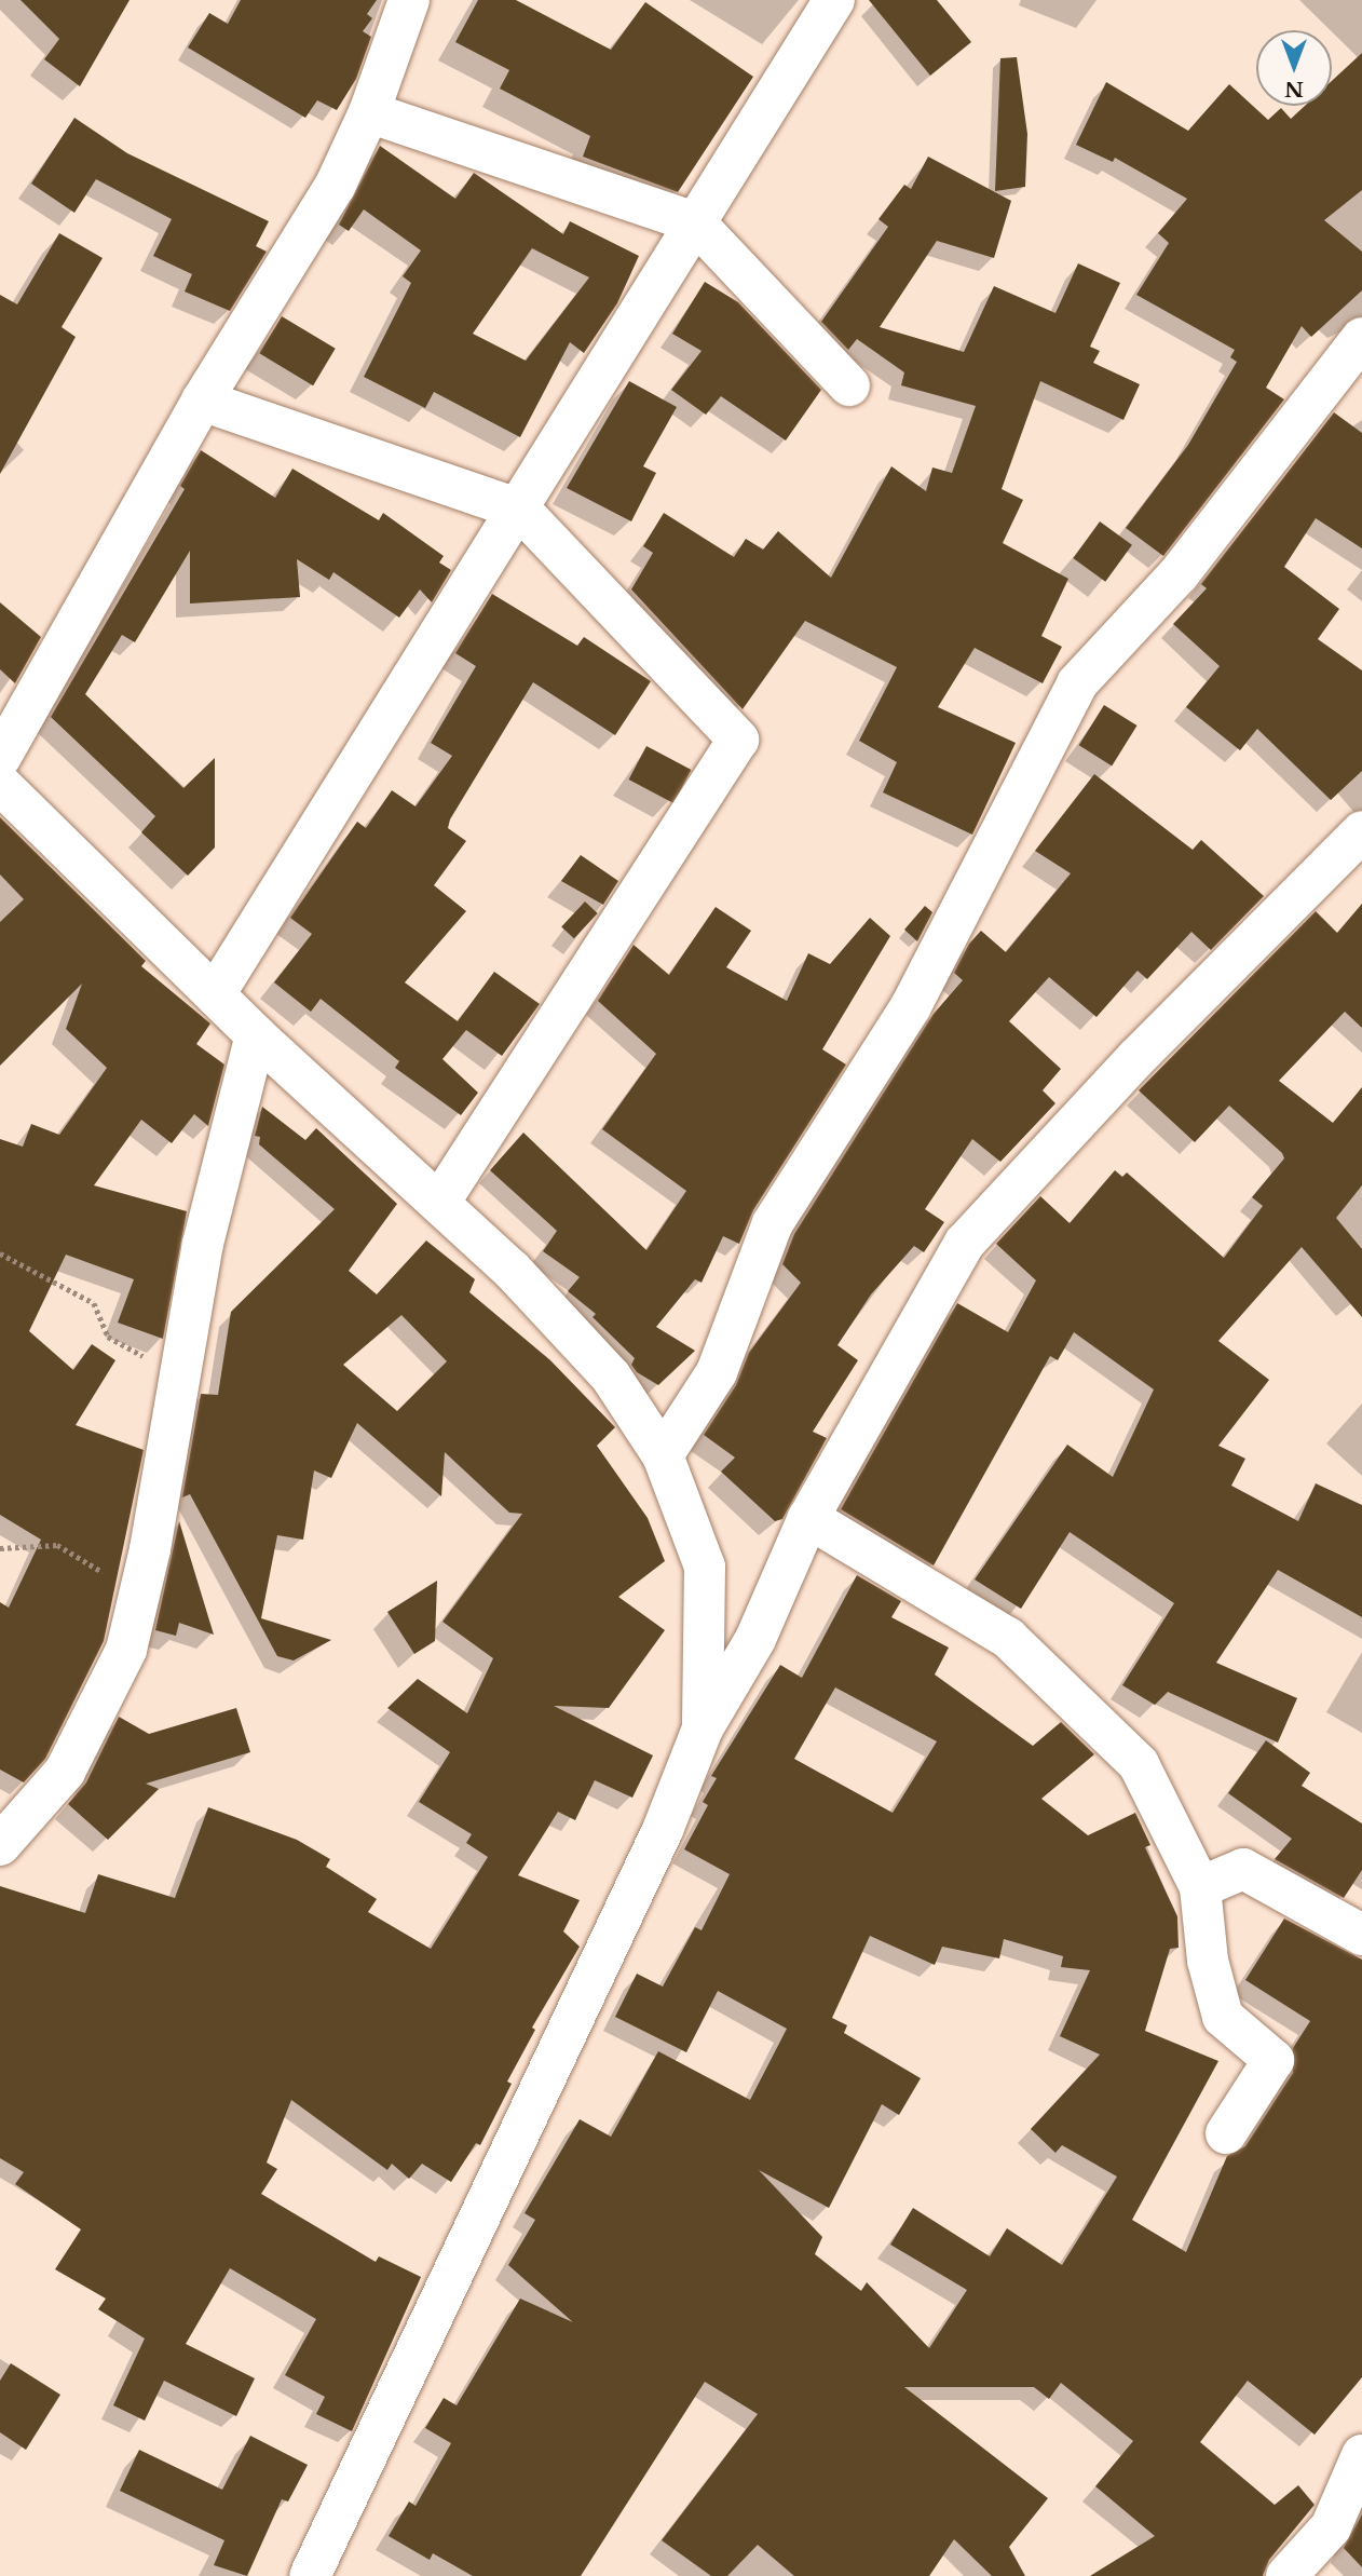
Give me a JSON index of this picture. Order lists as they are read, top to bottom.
{
  "north": "bottom"
}
